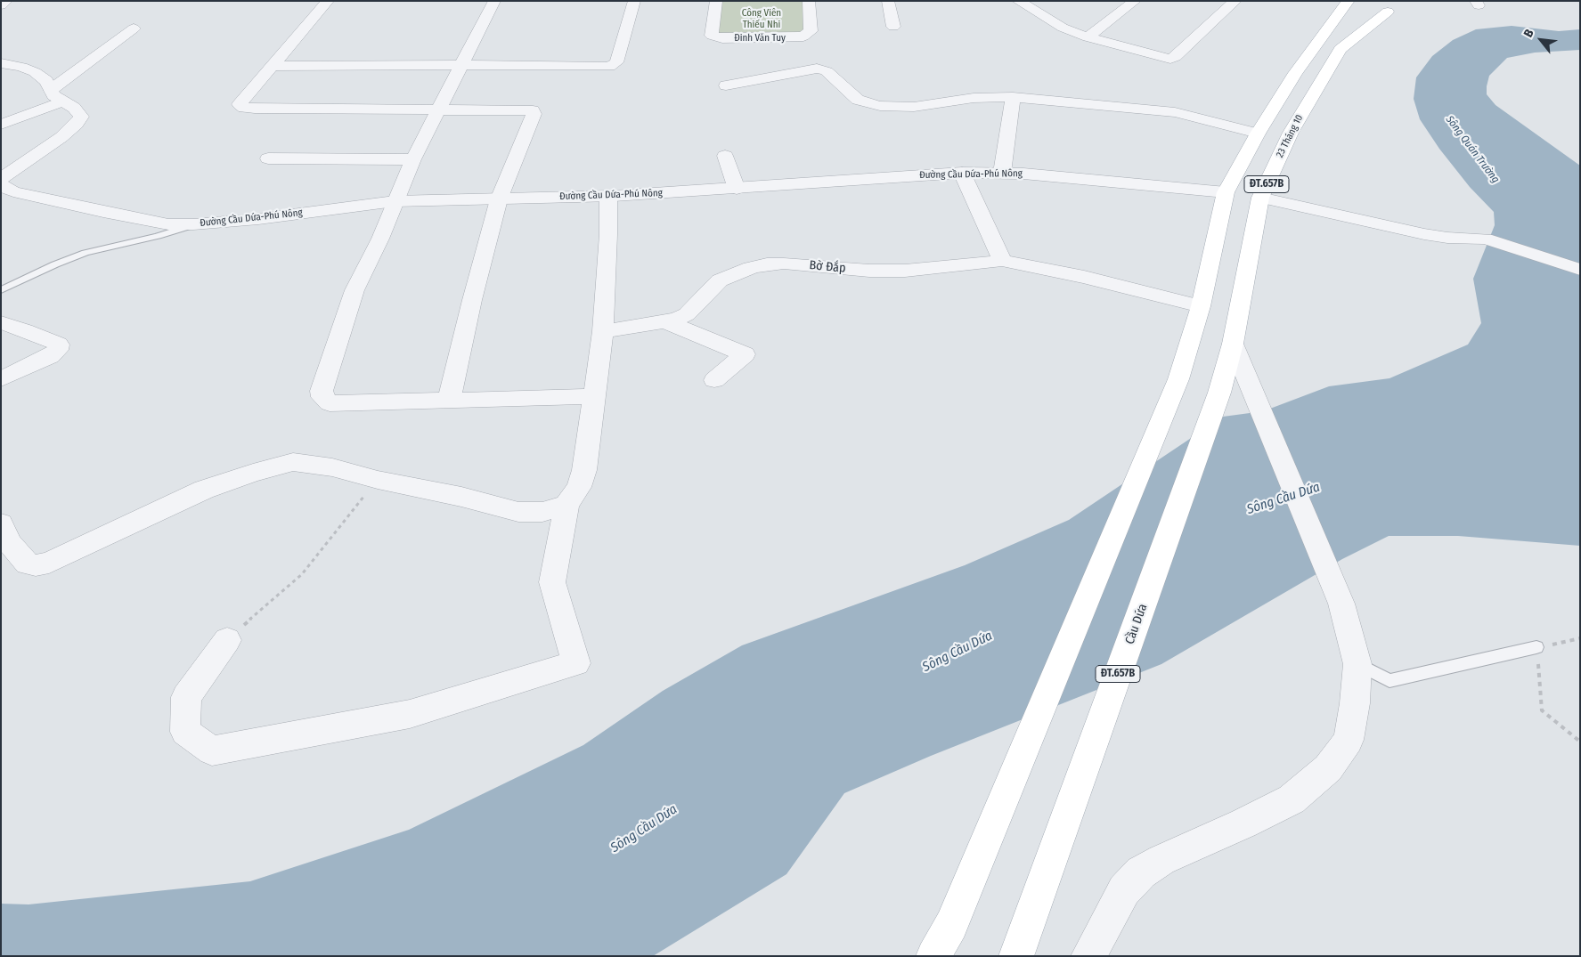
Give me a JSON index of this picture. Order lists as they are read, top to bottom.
{
  "streets": {
    "main road": ["23 Tháng 10", "ĐT.657B", "Cầu Dứa"],
    "street": ["Đinh Văn Tuy", "Đường Cầu Dứa-Phú Nông", "Bờ Đắp"]
  },
  "crossings": [
    ["23 Tháng 10", "ĐT.657B"],
    ["23 Tháng 10", "Cầu Dứa"],
    ["Đường Cầu Dứa-Phú Nông", "ĐT.657B"],
    ["ĐT.657B", "Bờ Đắp"]
  ],
  "water": ["Sông Quán Trường", "Sông Cầu Dứa"],
  "parks": ["Công Viên Thiếu Nhi"],
  "north": "top left"
}
